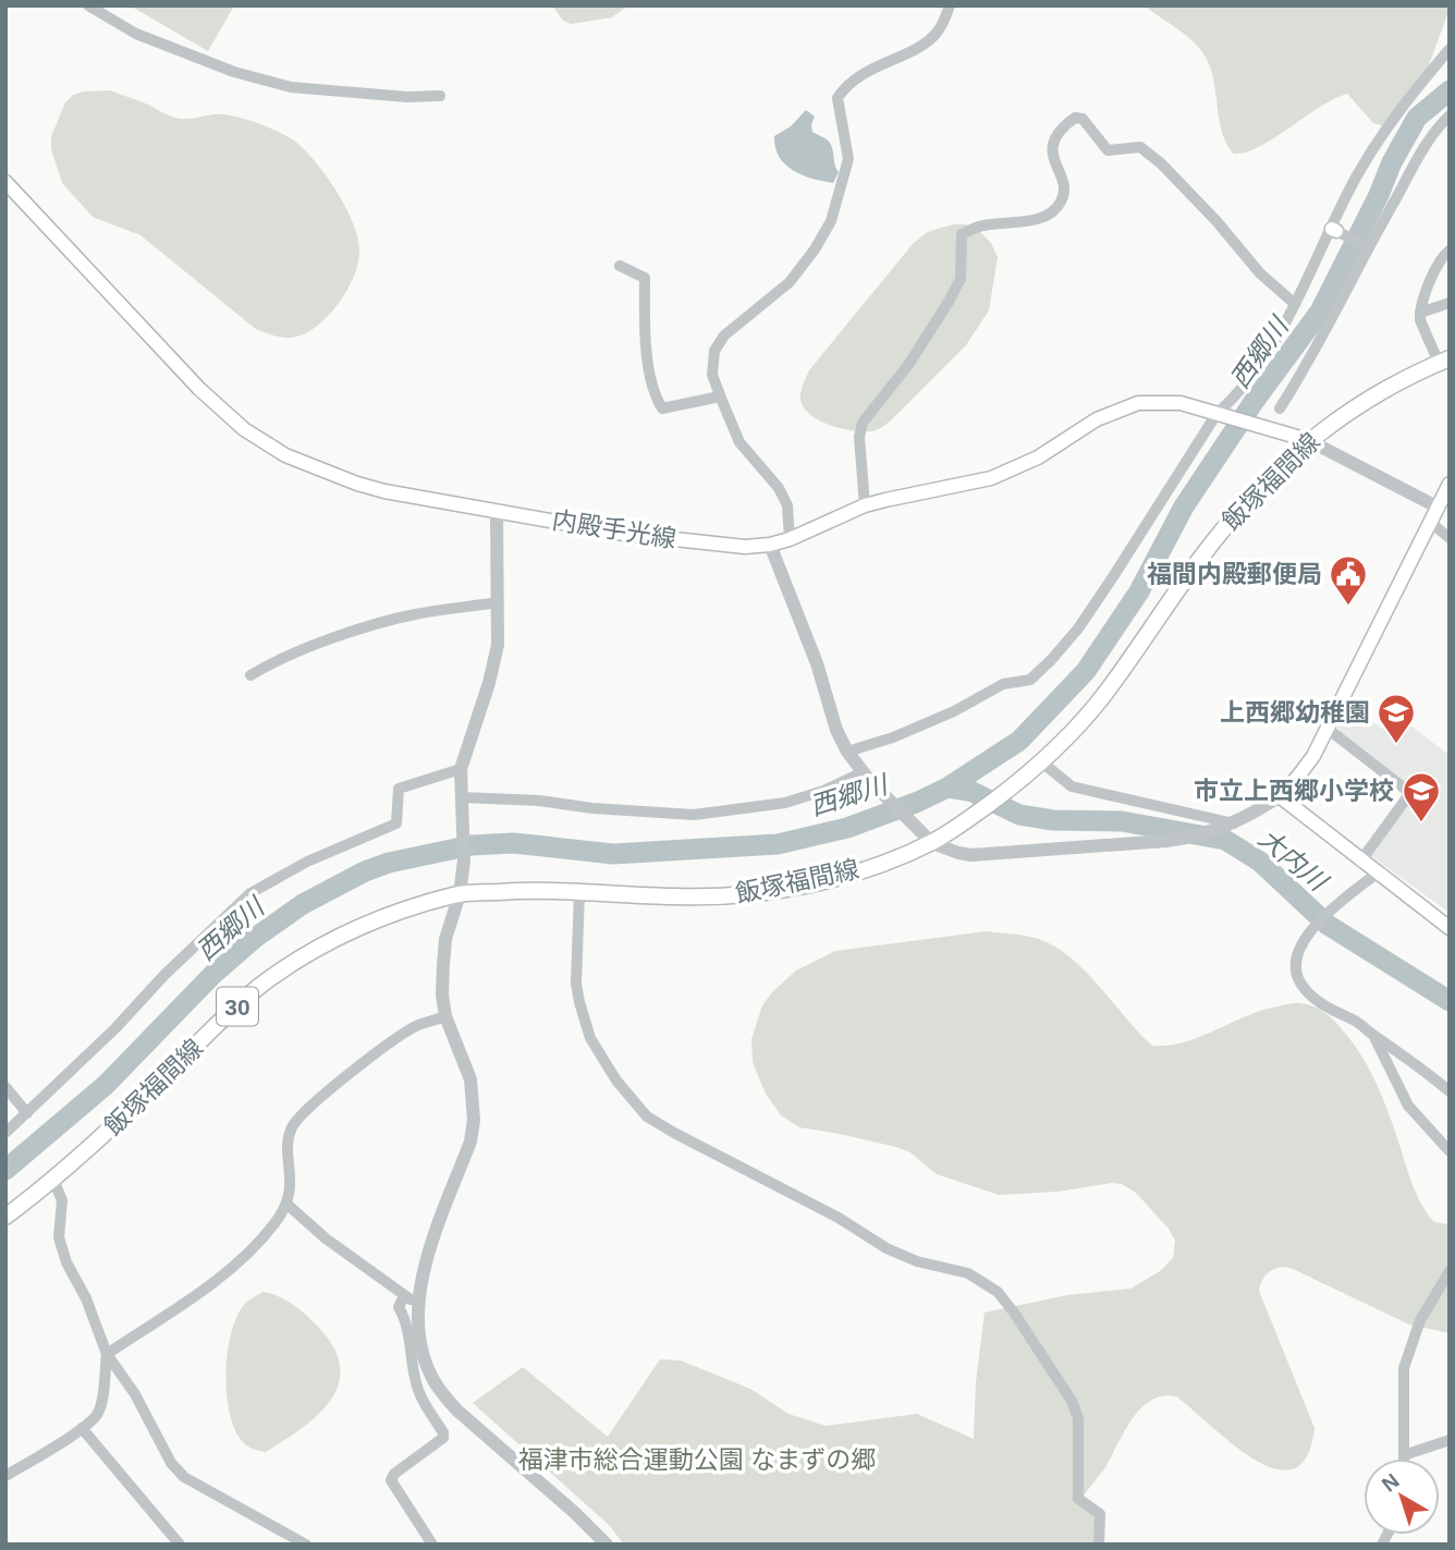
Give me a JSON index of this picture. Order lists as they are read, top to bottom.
{
  "streets": {
    "main road": ["飯塚福間線", "内殿手光線", "30"]
  },
  "crossings": [
    ["飯塚福間線", "内殿手光線"]
  ],
  "water": ["西郷川", "大内川"],
  "parks": ["福津市総合運動公園 なまずの郷"],
  "places": {
    "public building": ["福間内殿郵便局"],
    "school or university": ["上西郷幼稚園", "市立上西郷小学校"]
  },
  "north": "top left"
}
